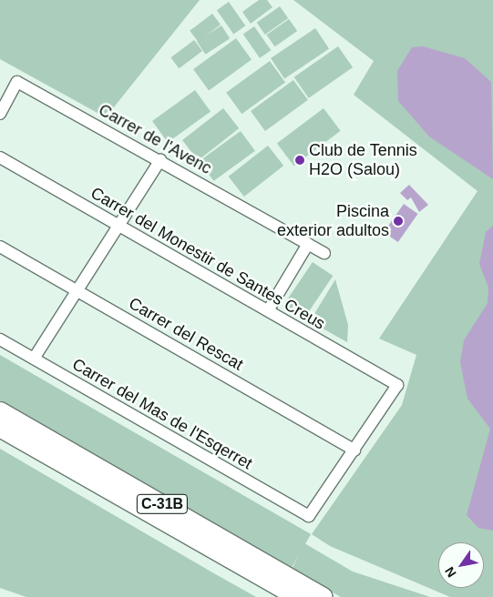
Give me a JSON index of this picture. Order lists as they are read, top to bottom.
{
  "streets": {
    "highway": ["C-31B"],
    "street": [
      "Carrer de l'Avenc",
      "Carrer del Monestir de Santes Creus",
      "Carrer del Rescat",
      "Carrer del Mas de l'Esqerret"
    ]
  },
  "crossings": [
    ["Carrer del Monestir de Santes Creus", "Carrer del Rescat"],
    ["Carrer del Monestir de Santes Creus", "Carrer del Mas de l'Esqerret"],
    ["Carrer del Rescat", "Carrer del Mas de l'Esqerret"]
  ],
  "places": ["Club de Tennis H2O (Salou)", "Piscina exterior adultos"],
  "north": "bottom left"
}
